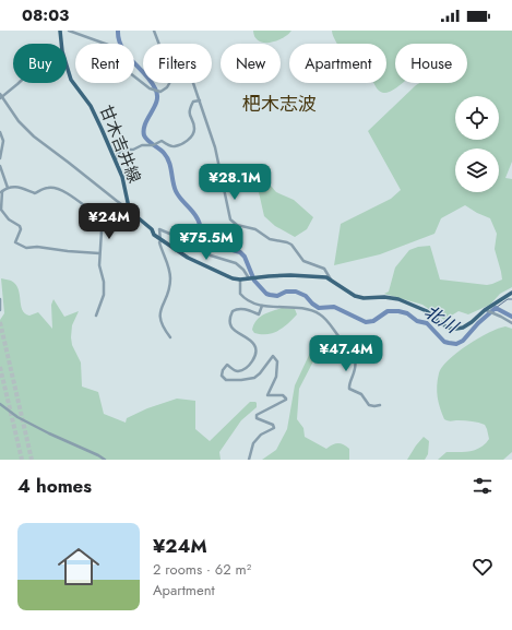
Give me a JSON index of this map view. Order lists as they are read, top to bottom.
{
  "streets": {
    "main road": ["甘木吉井線"]
  },
  "districts": ["杷木志波"],
  "water": ["北川"],
  "page": {
    "status": "08:03",
    "chip": [
      "Buy",
      "Rent",
      "Filters",
      "New",
      "Apartment",
      "House"
    ],
    "price": [
      "¥28.1M",
      "¥24M",
      "¥75.5M",
      "¥47.4M"
    ],
    "heading": "4 homes",
    "list": [
      {
        "name": "¥24M",
        "note": "2 rooms · 62 m² · Apartment"
      }
    ]
  }
}
